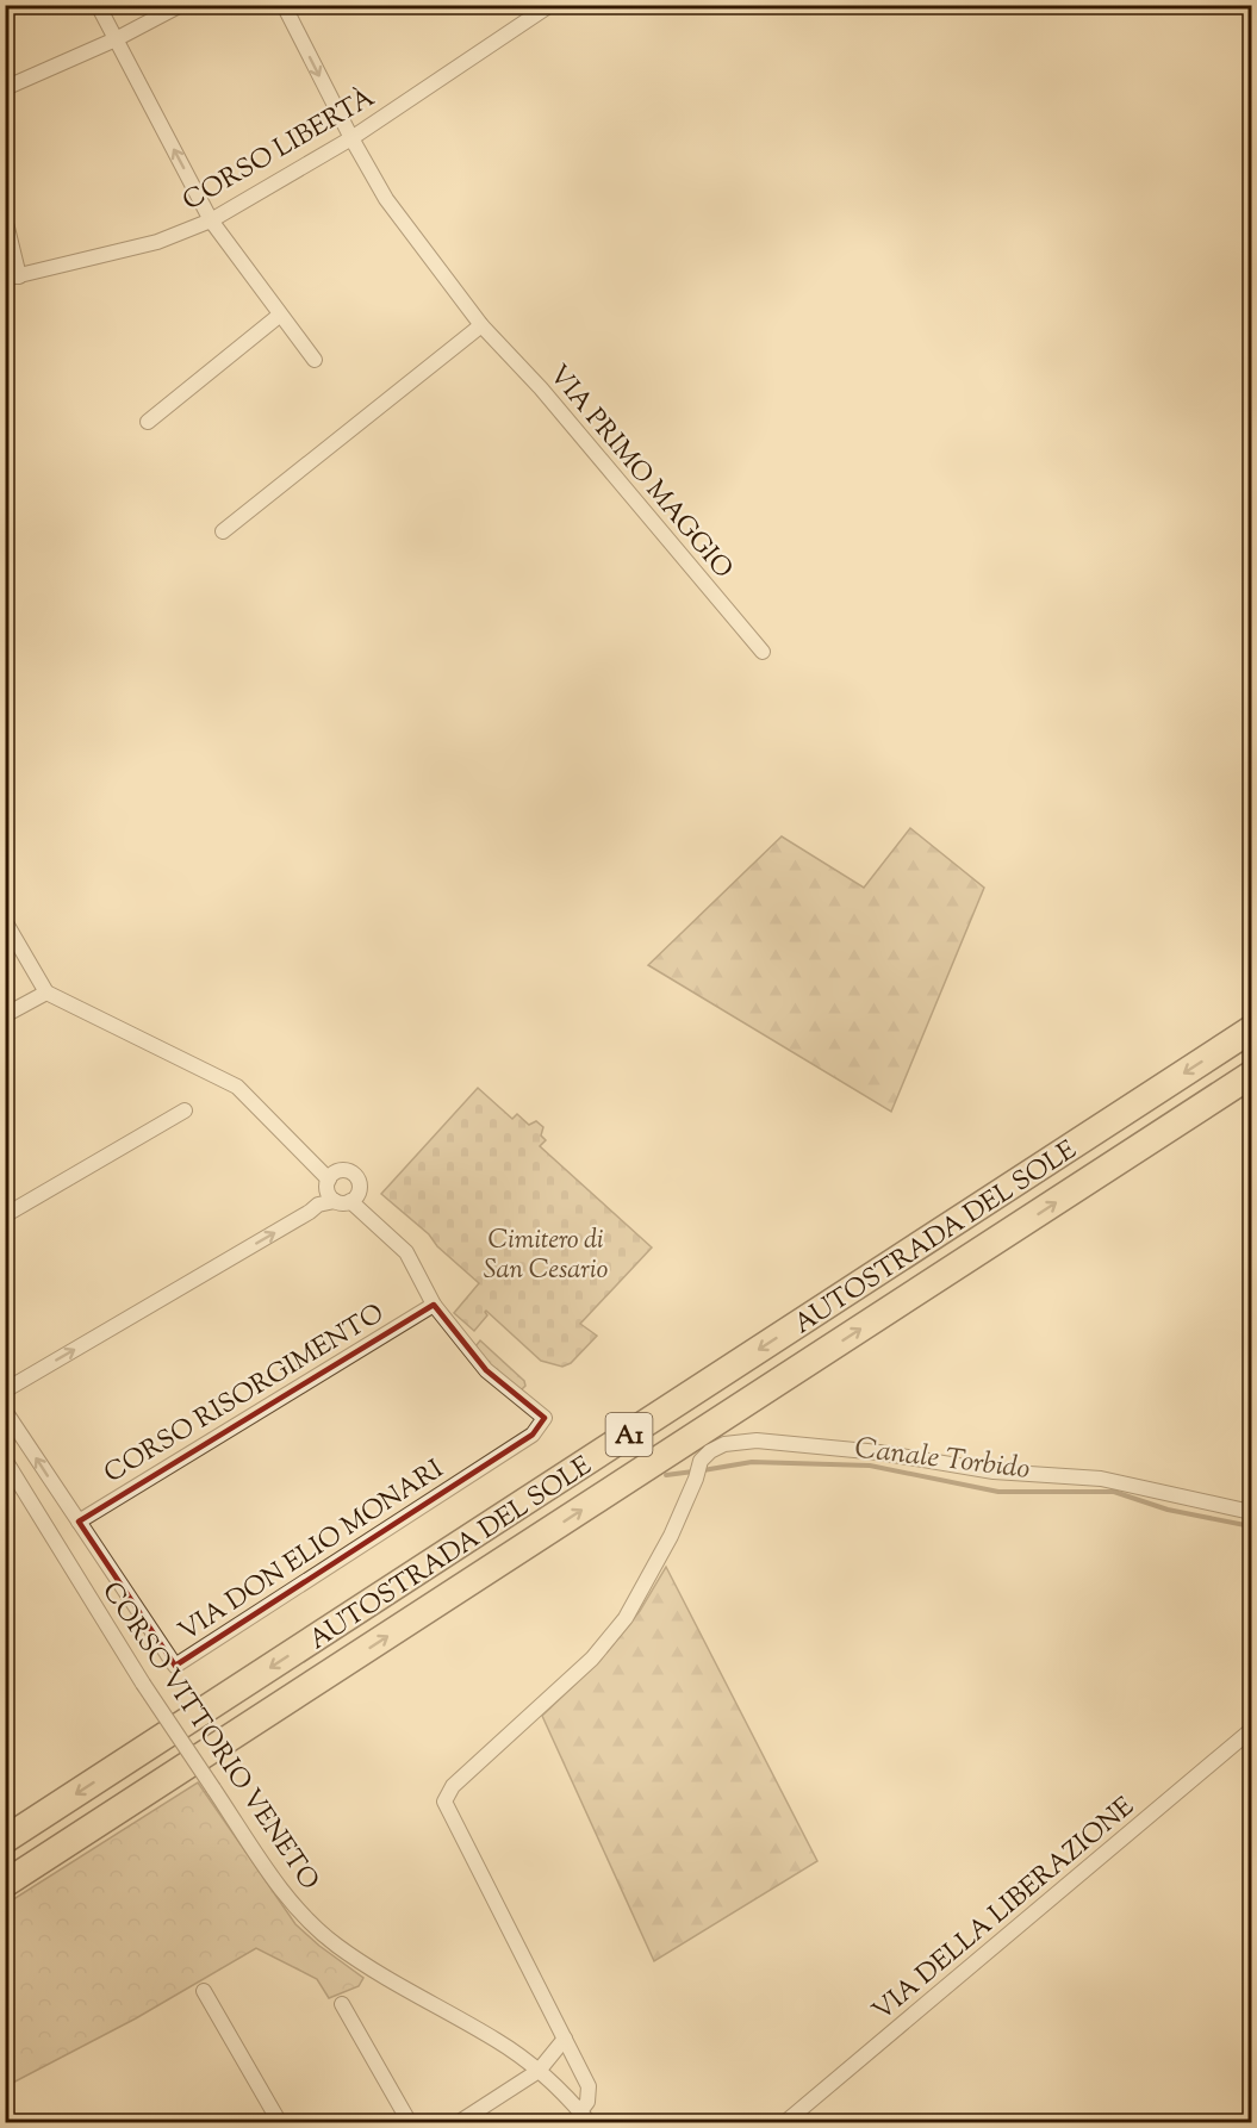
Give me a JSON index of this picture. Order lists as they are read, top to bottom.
{
  "streets": {
    "highway": ["AUTOSTRADA DEL SOLE", "A1"],
    "street": [
      "CORSO LIBERTÀ",
      "VIA PRIMO MAGGIO",
      "CORSO RISORGIMENTO",
      "VIA DON ELIO MONARI",
      "CORSO VITTORIO VENETO",
      "VIA DELLA LIBERAZIONE"
    ]
  },
  "crossings": [
    ["CORSO LIBERTÀ", "VIA PRIMO MAGGIO"],
    ["CORSO RISORGIMENTO", "VIA DON ELIO MONARI"]
  ],
  "water": ["Canale Torbido"],
  "parks": ["Cimitero di San Cesario"]
}
